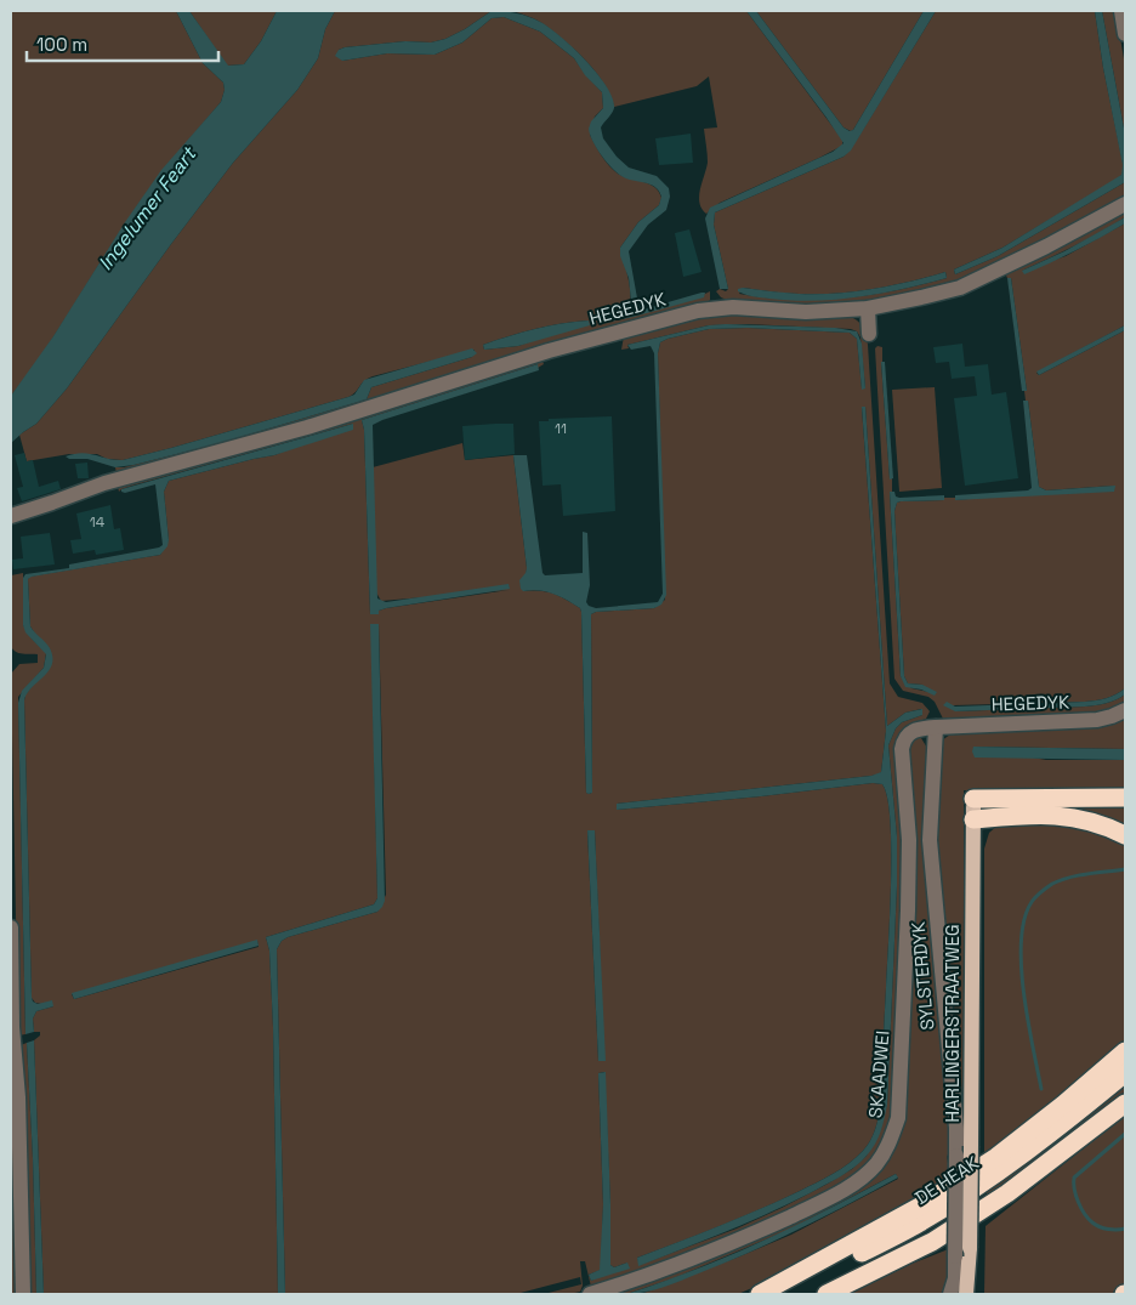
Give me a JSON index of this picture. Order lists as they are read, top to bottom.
{
  "streets": {
    "highway": ["DE HEAK"],
    "main road": ["HARLINGERSTRAATWEG"],
    "street": ["HEGEDYK", "SYLSTERDYK", "SKAADWEI"]
  },
  "crossings": [
    ["HEGEDYK", "SYLSTERDYK"],
    ["HEGEDYK", "SKAADWEI"],
    ["SYLSTERDYK", "SKAADWEI"]
  ],
  "water": ["Ingelumer Feart"],
  "house_numbers": ["11", "14"],
  "scale_bar": "100 m"
}
